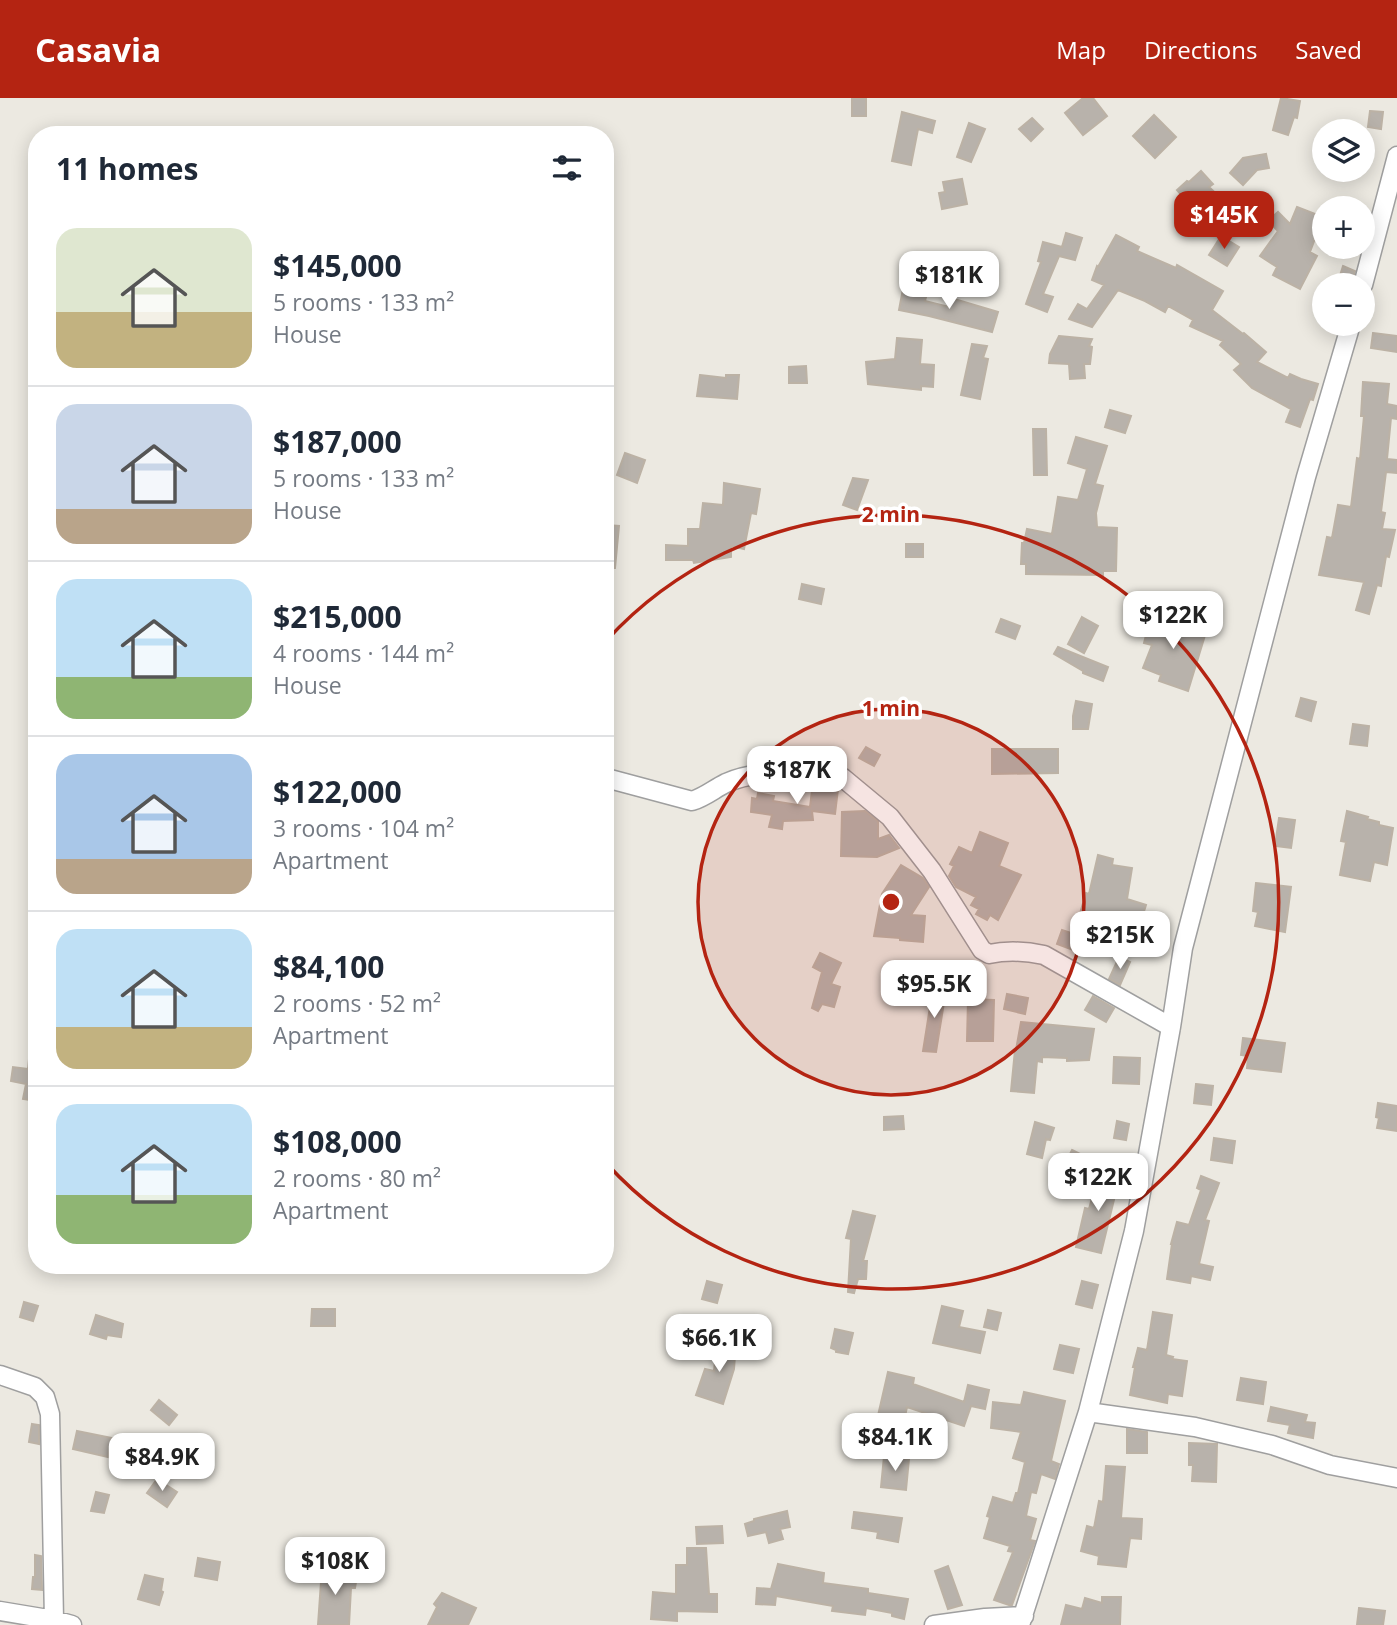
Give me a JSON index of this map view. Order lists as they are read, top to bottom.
{
  "page": {
    "header": "Casavia",
    "nav": ["Map", "Directions", "Saved"],
    "map_buttons": ["+", "−"],
    "heading": "11 homes",
    "price": [
      "$145K",
      "$181K",
      "$122K",
      "$187K",
      "$215K",
      "$95.5K",
      "$122K",
      "$66.1K",
      "$84.1K",
      "$84.9K",
      "$108K"
    ],
    "list": [
      {
        "name": "$145,000",
        "note": "5 rooms · 133 m² · House"
      },
      {
        "name": "$187,000",
        "note": "5 rooms · 133 m² · House"
      },
      {
        "name": "$215,000",
        "note": "4 rooms · 144 m² · House"
      },
      {
        "name": "$122,000",
        "note": "3 rooms · 104 m² · Apartment"
      },
      {
        "name": "$84,100",
        "note": "2 rooms · 52 m² · Apartment"
      },
      {
        "name": "$108,000",
        "note": "2 rooms · 80 m² · Apartment"
      }
    ]
  },
  "rings": ["2 min", "1 min"]
}
